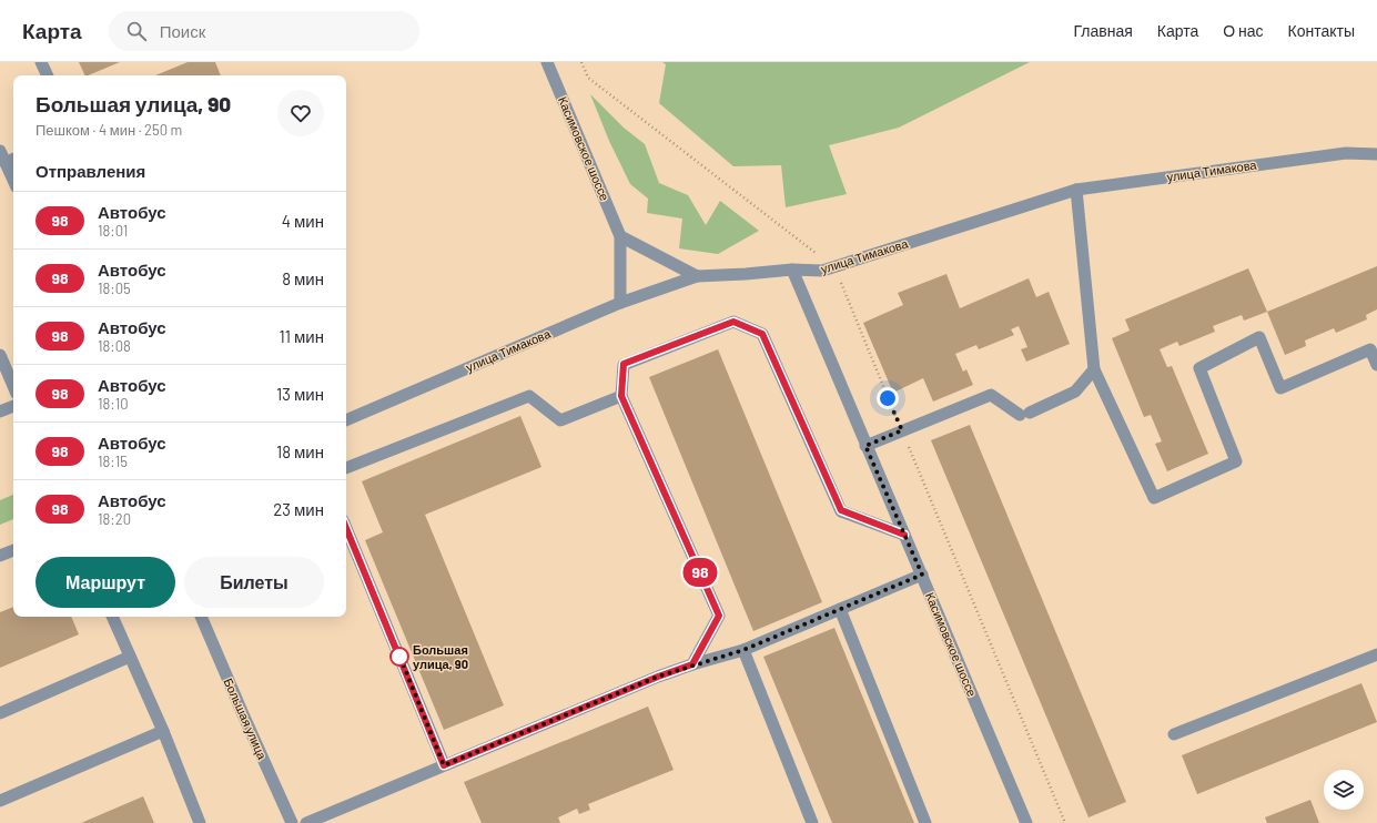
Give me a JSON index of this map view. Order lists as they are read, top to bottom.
{
  "streets": {
    "street": ["Касимовское шоссе", "улица Тимакова", "Большая улица"]
  },
  "crossings": [
    ["Касимовское шоссе", "улица Тимакова"]
  ],
  "places": ["Большая улица, 90"],
  "lines": ["bus line 98"],
  "page": {
    "header": "Карта",
    "search": "Поиск",
    "nav": [
      "Главная",
      "Карта",
      "О нас",
      "Контакты"
    ],
    "on_map": "98",
    "heading": [
      ["Большая улица, 90", "Пешком · 4 мин · 250 m"],
      "Отправления"
    ],
    "list": [
      {
        "mark": "98",
        "name": "Автобус",
        "note": "18:01",
        "value": "4 мин"
      },
      {
        "mark": "98",
        "name": "Автобус",
        "note": "18:05",
        "value": "8 мин"
      },
      {
        "mark": "98",
        "name": "Автобус",
        "note": "18:08",
        "value": "11 мин"
      },
      {
        "mark": "98",
        "name": "Автобус",
        "note": "18:10",
        "value": "13 мин"
      },
      {
        "mark": "98",
        "name": "Автобус",
        "note": "18:15",
        "value": "18 мин"
      },
      {
        "mark": "98",
        "name": "Автобус",
        "note": "18:20",
        "value": "23 мин"
      }
    ],
    "buttons": ["Маршрут", "Билеты"]
  }
}
